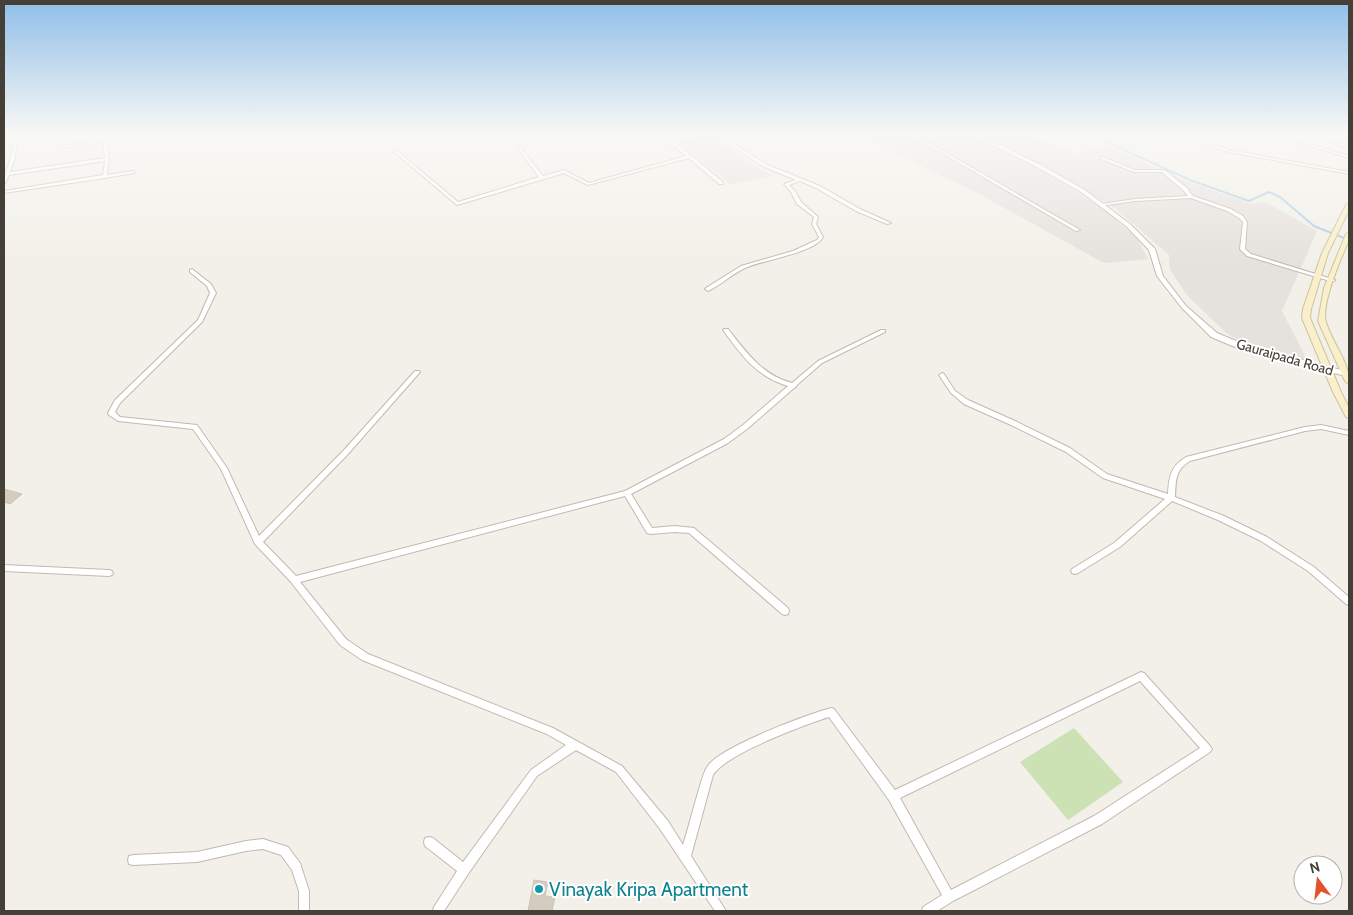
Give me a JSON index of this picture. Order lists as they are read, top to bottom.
{
  "streets": {
    "street": ["Gauraipada Road"]
  },
  "places": ["Vinayak Kripa Apartment"],
  "north": "top"
}
